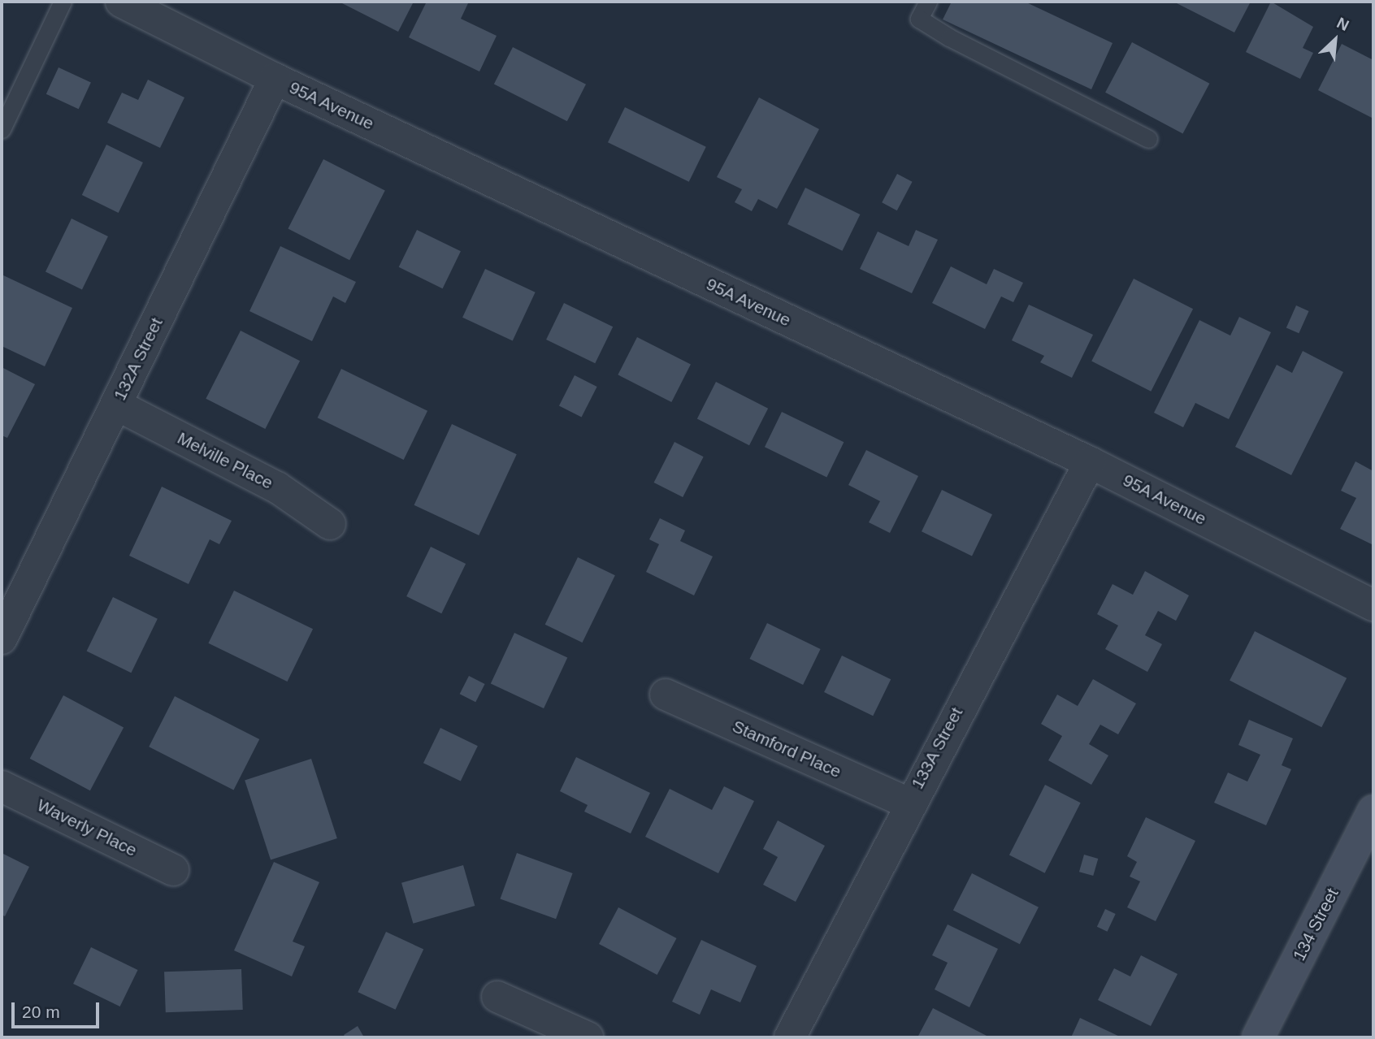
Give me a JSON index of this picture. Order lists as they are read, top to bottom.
{
  "streets": {
    "street": [
      "95A Avenue",
      "132A Street",
      "Melville Place",
      "133A Street",
      "Stamford Place",
      "Waverly Place",
      "134 Street"
    ]
  },
  "crossings": [
    ["95A Avenue", "132A Street"],
    ["95A Avenue", "133A Street"],
    ["132A Street", "Melville Place"],
    ["133A Street", "Stamford Place"]
  ],
  "scale_bar": "20 m",
  "north": "top right"
}
